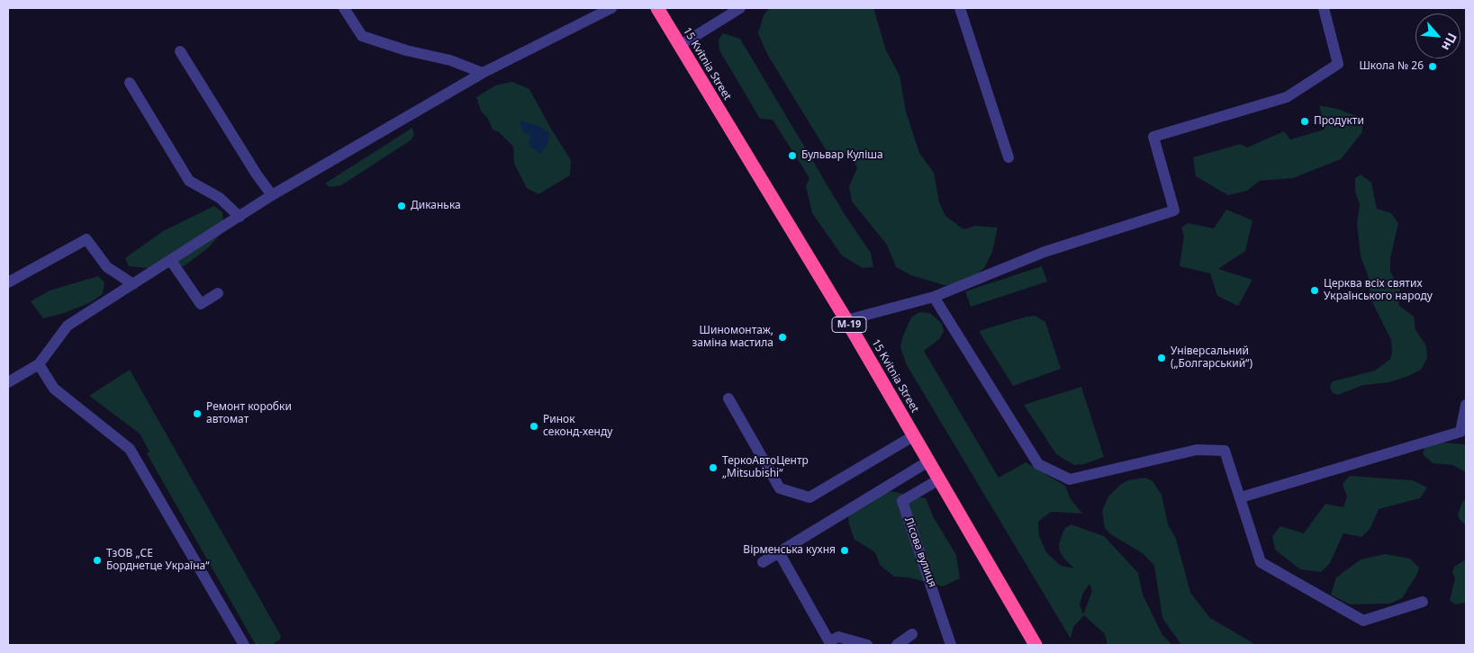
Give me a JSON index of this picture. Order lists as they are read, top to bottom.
{
  "streets": {
    "highway": ["15 Kvitnia Street", "М-19"],
    "street": ["Лісова вулиця"]
  },
  "crossings": [
    ["15 Kvitnia Street", "Лісова вулиця"]
  ],
  "places": [
    "Школа № 26",
    "Продукти",
    "Бульвар Куліша",
    "Диканька",
    "Церква всіх святих Українського народу",
    "Шиномонтаж, заміна мастила",
    "Універсальний („Болгарський“)",
    "Ремонт коробки автомат",
    "Ринок секонд-хенду",
    "ТеркоАвтоЦентр „Mitsubishi“",
    "Вірменська кухня",
    "ТзОВ „СЕ Борднетце Україна“"
  ],
  "north": "bottom right"
}
